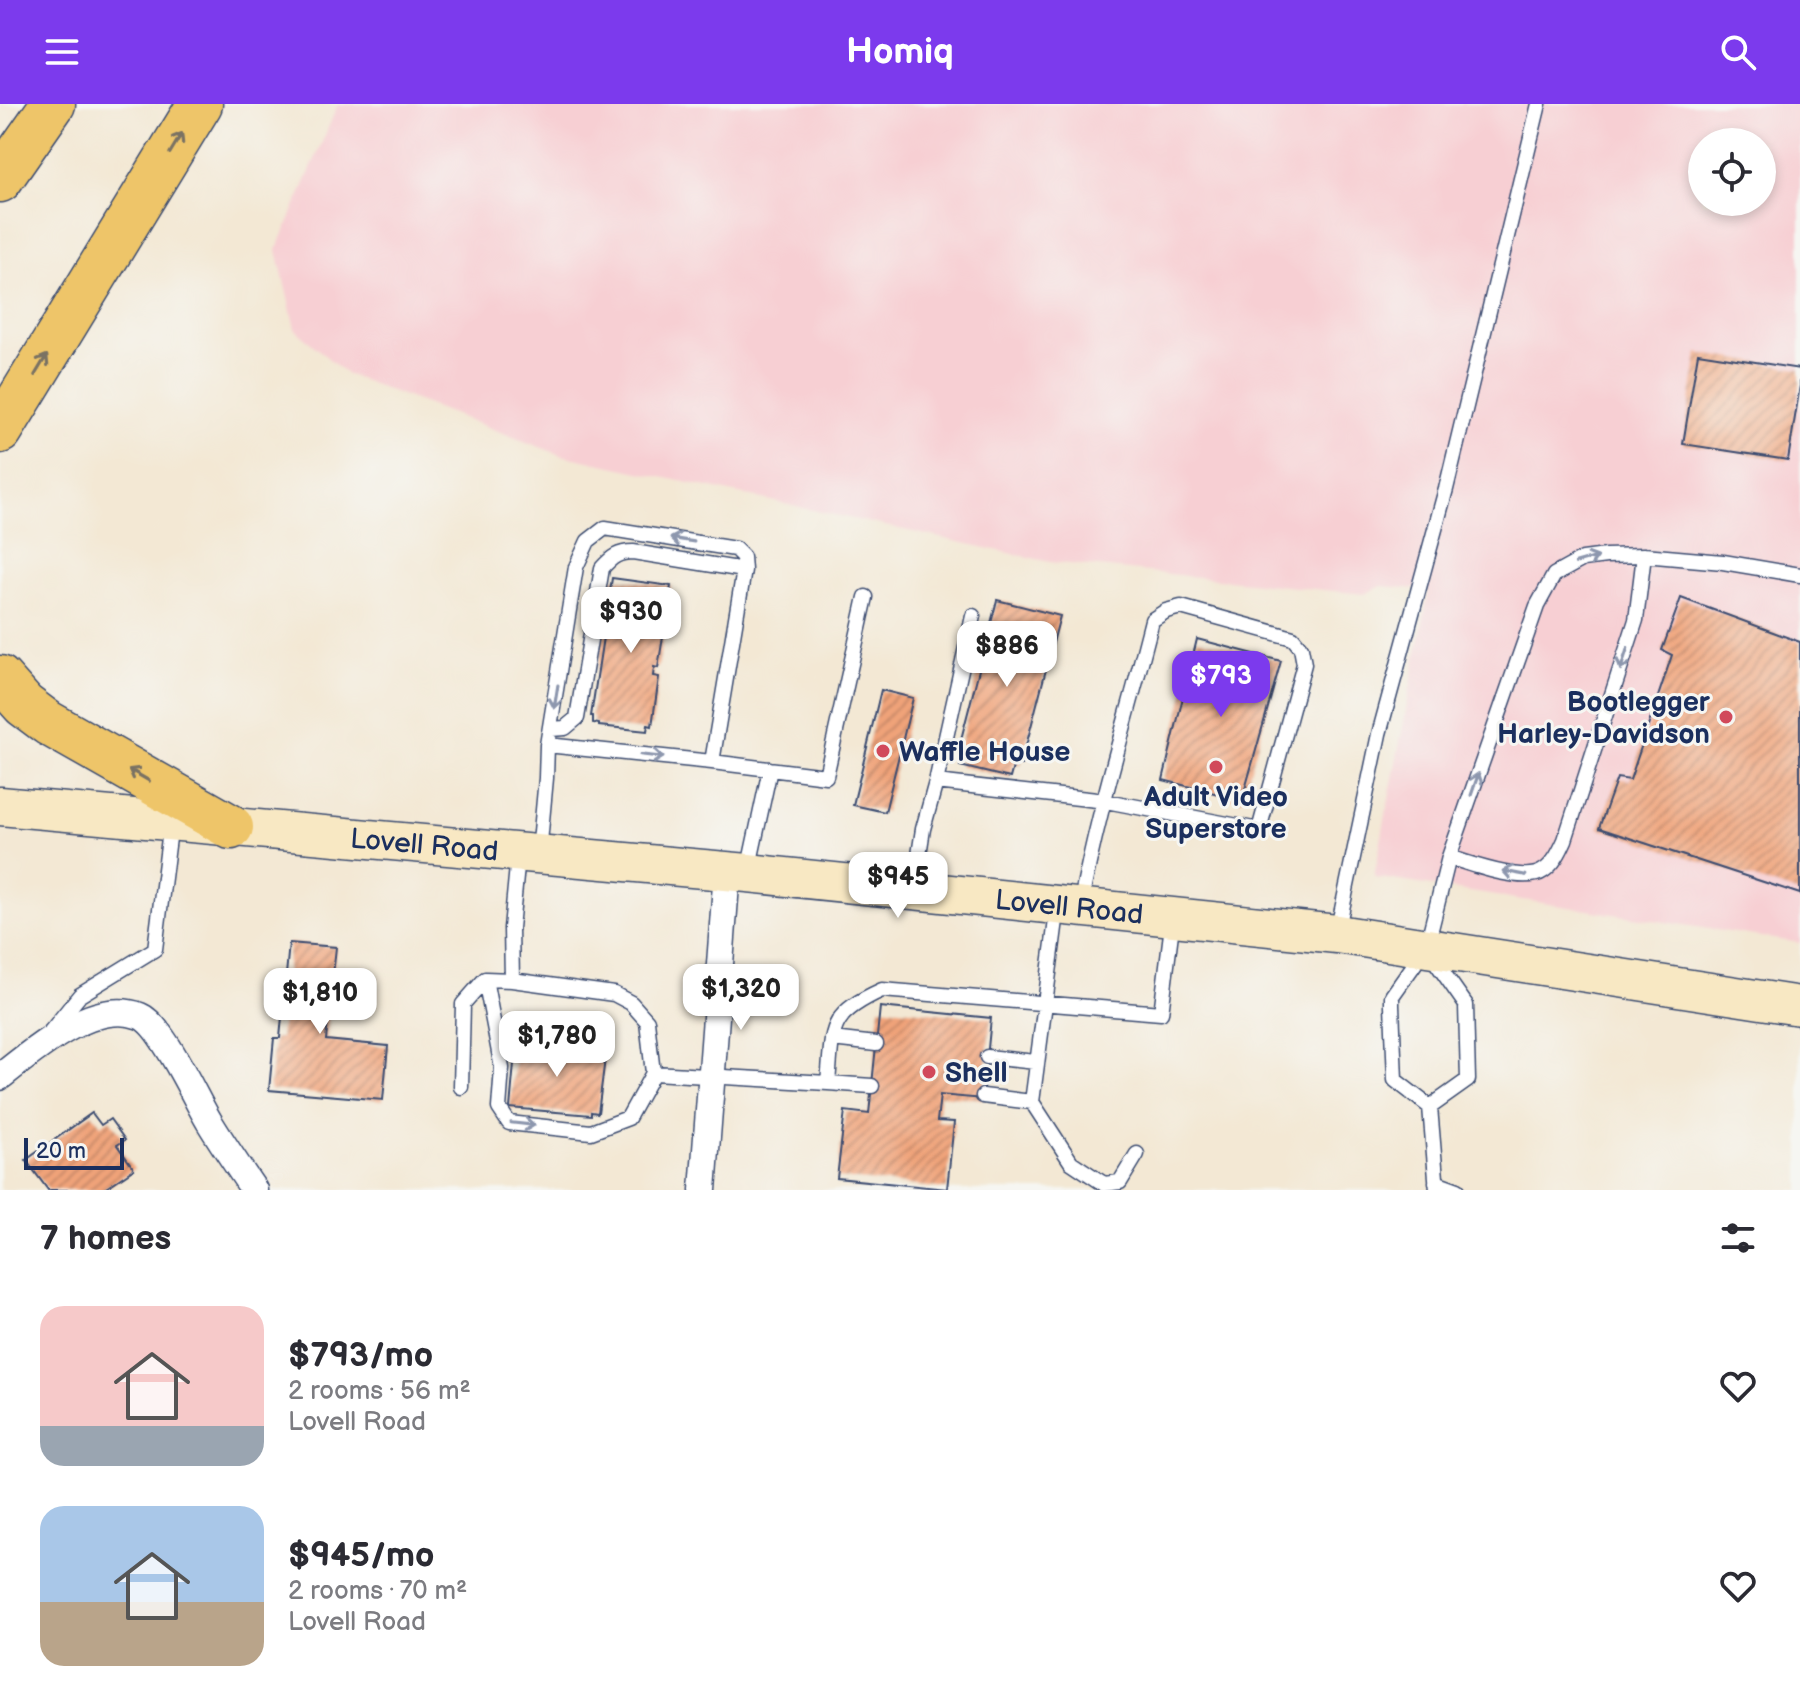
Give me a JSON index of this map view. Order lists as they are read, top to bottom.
{
  "streets": {
    "main road": ["Lovell Road"]
  },
  "places": [
    "Bootlegger Harley-Davidson",
    "Waffle House",
    "Adult Video Superstore",
    "Shell"
  ],
  "scale_bar": "20 m",
  "page": {
    "header": "Homiq",
    "price": [
      "$930",
      "$886",
      "$793",
      "$945",
      "$1,320",
      "$1,810",
      "$1,780"
    ],
    "scale": "20 m",
    "heading": "7 homes",
    "list": [
      {
        "name": "$793/mo",
        "note": "2 rooms · 56 m² · Lovell Road"
      },
      {
        "name": "$945/mo",
        "note": "2 rooms · 70 m² · Lovell Road"
      }
    ]
  }
}
